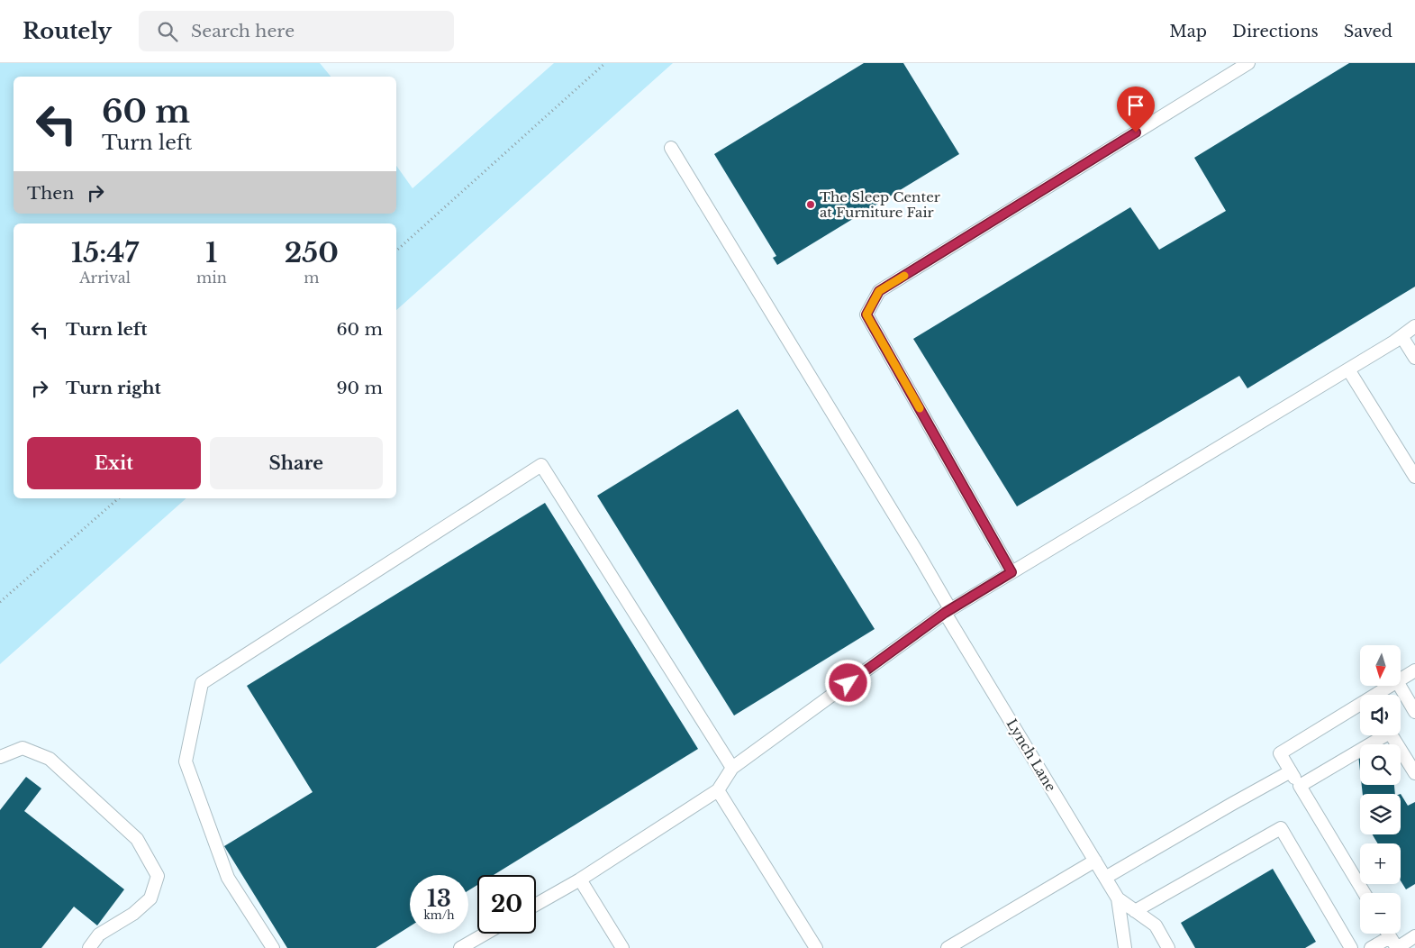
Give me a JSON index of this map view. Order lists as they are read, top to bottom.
{
  "streets": {
    "lane": ["Lynch Lane"]
  },
  "places": ["The Sleep Center at Furniture Fair"],
  "north": "bottom",
  "page": {
    "header": "Routely",
    "search": "Search here",
    "nav": ["Map", "Directions", "Saved"],
    "turn": ["60 m", "Turn left"],
    "then": "Then",
    "eta": [
      "15:47",
      "Arrival",
      "1",
      "min",
      "250",
      "m"
    ],
    "list": [
      {
        "name": "Turn left",
        "value": "60 m"
      },
      {
        "name": "Turn right",
        "value": "90 m"
      }
    ],
    "buttons": ["Exit", "Share"],
    "map_buttons": ["+", "−"],
    "speed": "13 km/h",
    "limit": "20"
  }
}
